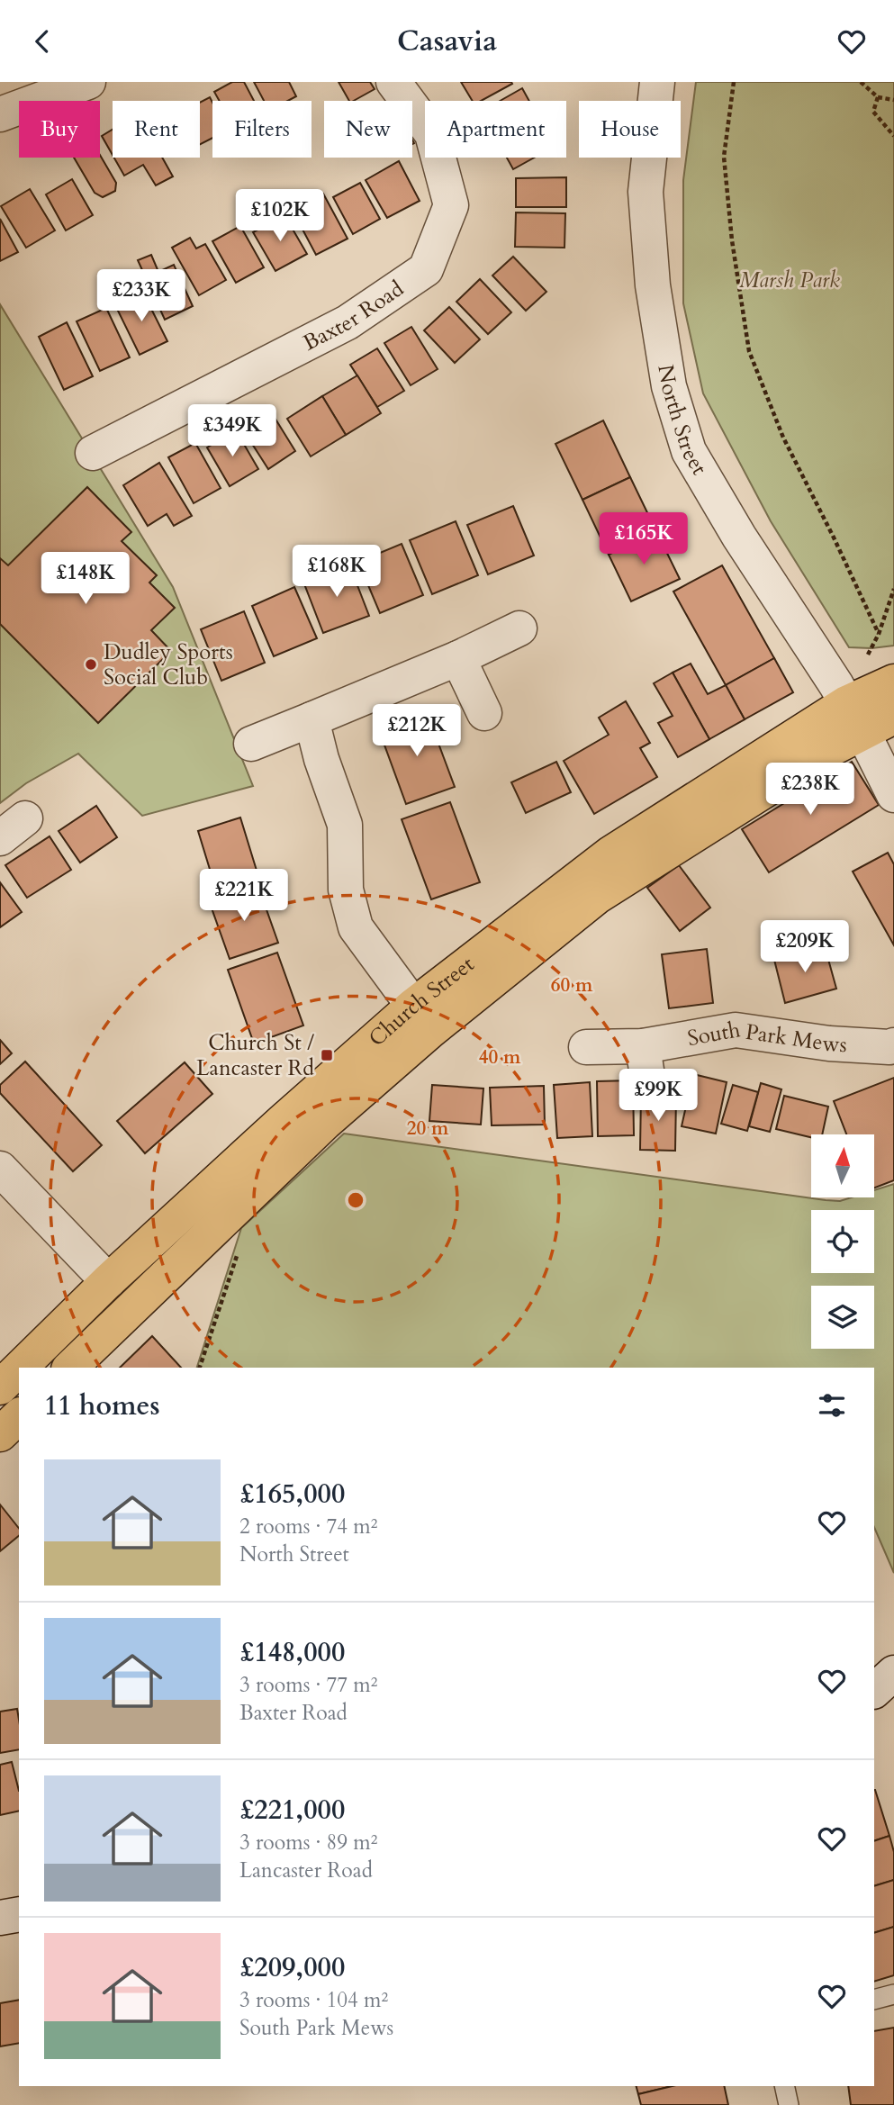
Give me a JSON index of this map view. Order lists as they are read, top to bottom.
{
  "streets": {
    "main road": ["Church Street"],
    "street": ["Baxter Road", "North Street", "South Park Mews"]
  },
  "crossings": [
    ["North Street", "Church Street"]
  ],
  "parks": ["Marsh Park"],
  "places": {
    "other": ["Dudley Sports Social Club"],
    "transit": ["Church St / Lancaster Rd"]
  },
  "north": "top",
  "page": {
    "header": "Casavia",
    "chip": [
      "Buy",
      "Rent",
      "Filters",
      "New",
      "Apartment",
      "House"
    ],
    "price": [
      "£102K",
      "£233K",
      "£349K",
      "£165K",
      "£168K",
      "£148K",
      "£212K",
      "£238K",
      "£221K",
      "£209K",
      "£99K"
    ],
    "heading": "11 homes",
    "list": [
      {
        "name": "£165,000",
        "note": "2 rooms · 74 m² · North Street"
      },
      {
        "name": "£148,000",
        "note": "3 rooms · 77 m² · Baxter Road"
      },
      {
        "name": "£221,000",
        "note": "3 rooms · 89 m² · Lancaster Road"
      },
      {
        "name": "£209,000",
        "note": "3 rooms · 104 m² · South Park Mews"
      }
    ]
  },
  "rings": ["60 m", "40 m", "20 m"]
}
